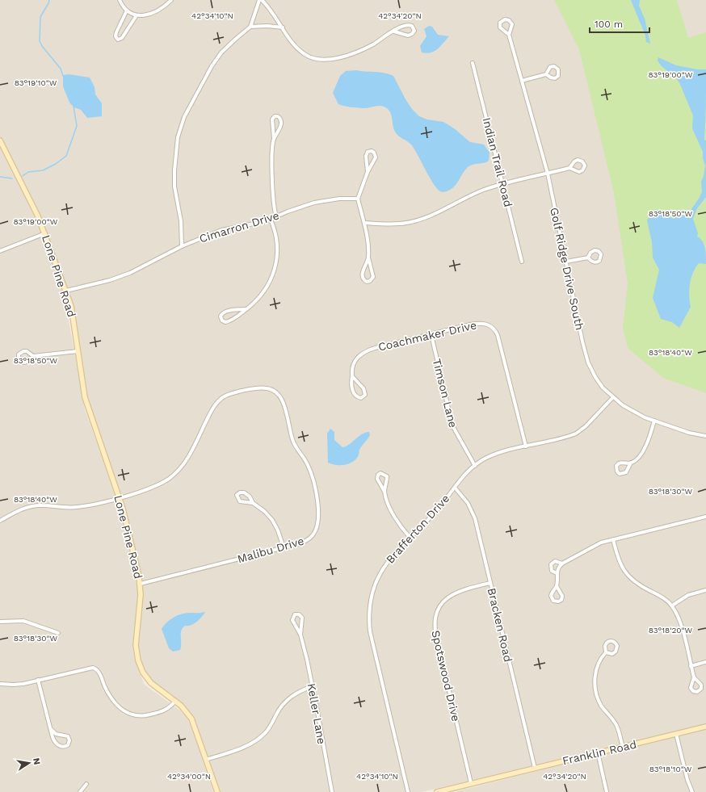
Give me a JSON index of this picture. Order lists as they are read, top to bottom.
{
  "streets": {
    "street": [
      "Indian Trail Road",
      "Cimarron Drive",
      "Golf Ridge Drive South",
      "Lone Pine Road",
      "Coachmaker Drive",
      "Timson Lane",
      "Brafferton Drive",
      "Malibu Drive",
      "Bracken Road",
      "Spotswood Drive",
      "Keller Lane",
      "Franklin Road"
    ]
  },
  "crossings": [
    ["Cimarron Drive", "Lone Pine Road"],
    ["Golf Ridge Drive South", "Brafferton Drive"],
    ["Lone Pine Road", "Malibu Drive"],
    ["Coachmaker Drive", "Timson Lane"],
    ["Coachmaker Drive", "Brafferton Drive"],
    ["Timson Lane", "Brafferton Drive"],
    ["Brafferton Drive", "Bracken Road"],
    ["Bracken Road", "Spotswood Drive"],
    ["Bracken Road", "Franklin Road"],
    ["Spotswood Drive", "Franklin Road"]
  ],
  "scale_bar": "100 m",
  "north": "right",
  "coordinates": [
    "42°34'10\"N",
    "42°34'20\"N",
    "83°19'00\"W",
    "83°19'10\"W",
    "83°18'50\"W",
    "83°18'40\"W",
    "83°18'30\"W",
    "83°18'20\"W",
    "83°18'10\"W",
    "42°34'00\"N"
  ]
}
